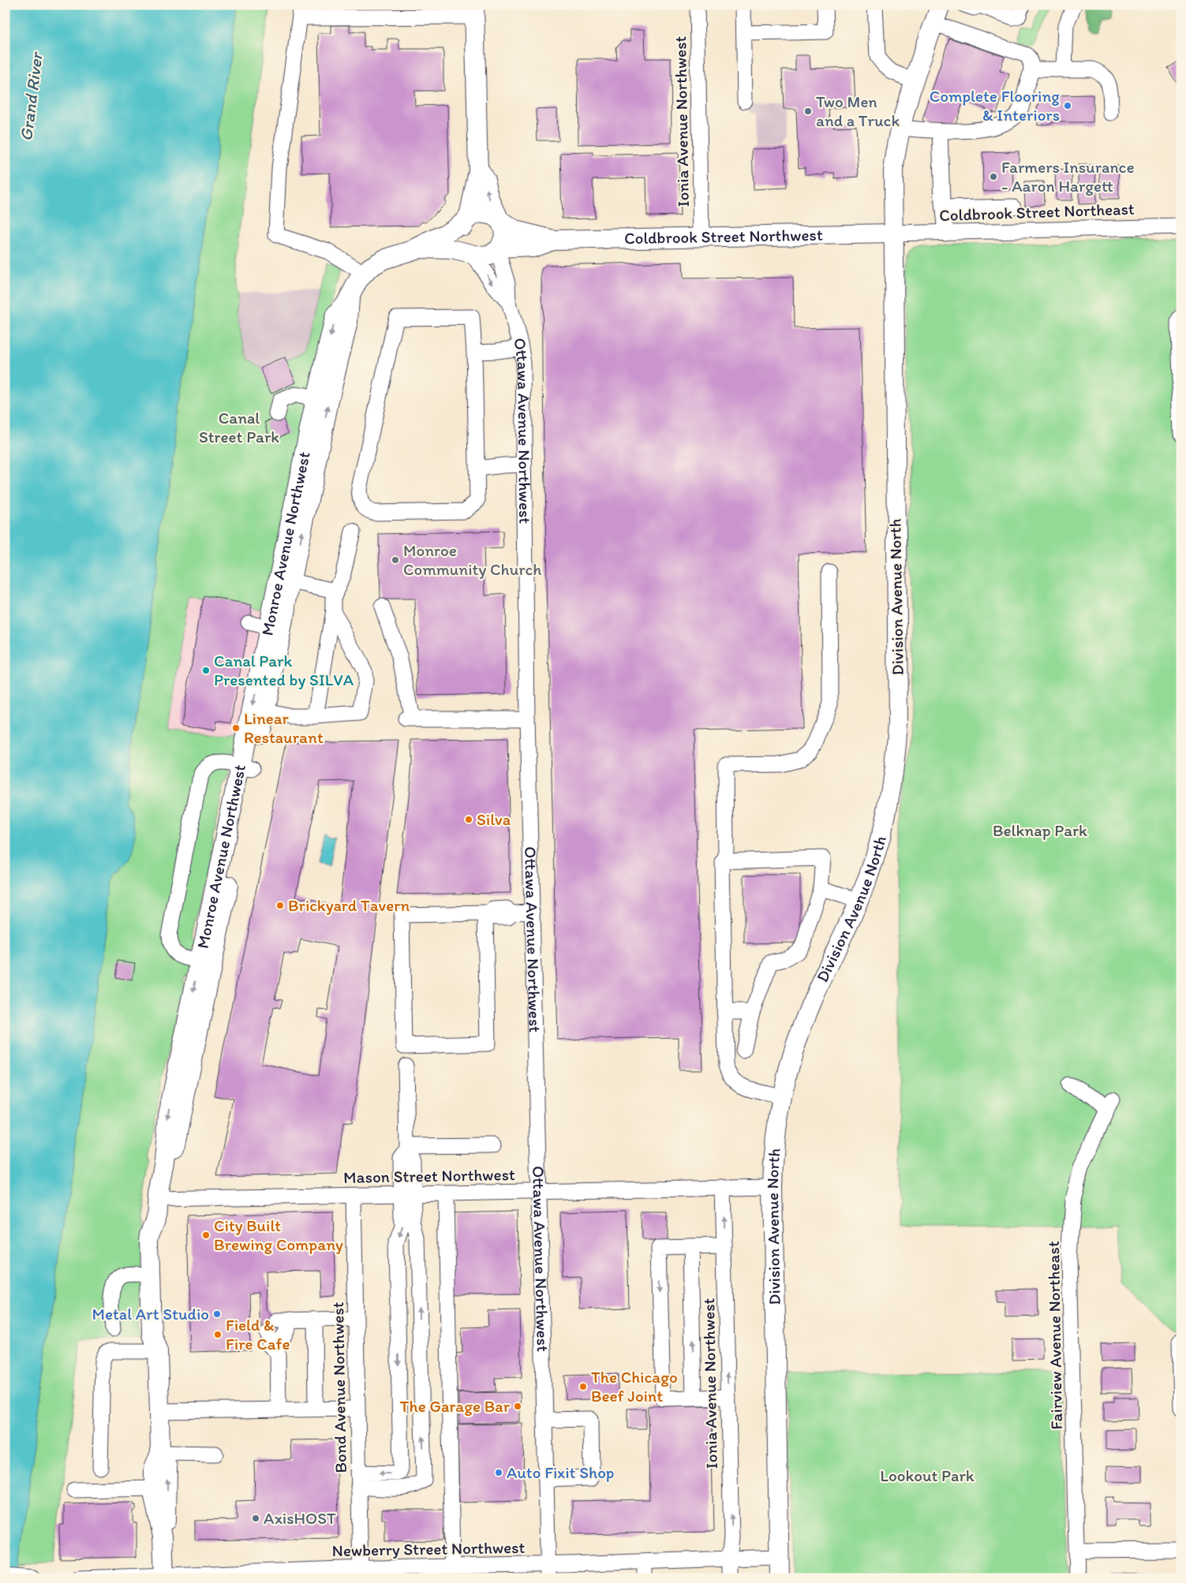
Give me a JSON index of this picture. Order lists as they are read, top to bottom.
{
  "streets": {
    "main road": [
      "Coldbrook Street Northwest",
      "Ottawa Avenue Northwest",
      "Monroe Avenue Northwest",
      "Division Avenue North"
    ],
    "street": [
      "Ionia Avenue Northwest",
      "Coldbrook Street Northeast",
      "Mason Street Northwest",
      "Fairview Avenue Northeast",
      "Bond Avenue Northwest",
      "Newberry Street Northwest"
    ]
  },
  "crossings": [
    ["Ionia Avenue Northwest", "Coldbrook Street Northwest"],
    ["Ionia Avenue Northwest", "Mason Street Northwest"],
    ["Ionia Avenue Northwest", "Newberry Street Northwest"],
    ["Coldbrook Street Northeast", "Coldbrook Street Northwest"],
    ["Coldbrook Street Northeast", "Division Avenue North"],
    ["Coldbrook Street Northwest", "Ottawa Avenue Northwest"],
    ["Coldbrook Street Northwest", "Monroe Avenue Northwest"],
    ["Coldbrook Street Northwest", "Division Avenue North"],
    ["Ottawa Avenue Northwest", "Monroe Avenue Northwest"],
    ["Ottawa Avenue Northwest", "Mason Street Northwest"],
    ["Ottawa Avenue Northwest", "Newberry Street Northwest"],
    ["Monroe Avenue Northwest", "Mason Street Northwest"],
    ["Monroe Avenue Northwest", "Newberry Street Northwest"],
    ["Division Avenue North", "Mason Street Northwest"],
    ["Division Avenue North", "Newberry Street Northwest"],
    ["Mason Street Northwest", "Bond Avenue Northwest"],
    ["Bond Avenue Northwest", "Newberry Street Northwest"]
  ],
  "water": ["Grand River"],
  "parks": ["Canal Street Park", "Belknap Park", "Lookout Park"],
  "places": [
    "Complete Flooring & Interiors",
    "Two Men and a Truck",
    "Farmers Insurance - Aaron Hargett",
    "Monroe Community Church",
    "Canal Park Presented by SILVA",
    "Linear Restaurant",
    "Silva",
    "Brickyard Tavern",
    "City Built Brewing Company",
    "Metal Art Studio",
    "Field & Fire Cafe",
    "The Chicago Beef Joint",
    "The Garage Bar",
    "Auto Fixit Shop",
    "AxisHOST"
  ]
}
